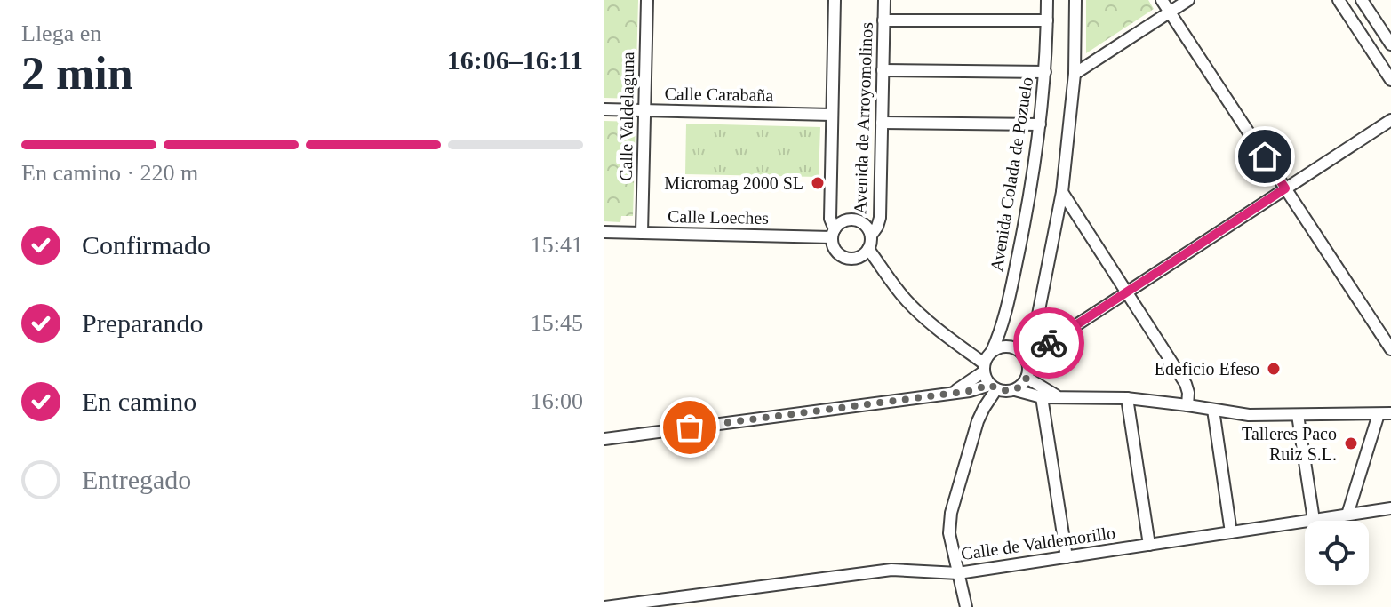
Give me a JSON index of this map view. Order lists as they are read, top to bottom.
{
  "streets": {
    "street": [
      "Calle Carabaña",
      "Calle Valdelaguna",
      "Avenida de Arroyomolinos",
      "Avenida Colada de Pozuelo",
      "Calle Loeches",
      "Calle de Valdemorillo"
    ]
  },
  "crossings": [
    ["Calle Carabaña", "Calle Valdelaguna"],
    ["Calle Carabaña", "Avenida de Arroyomolinos"],
    ["Calle Valdelaguna", "Calle Loeches"],
    ["Avenida de Arroyomolinos", "Calle Loeches"]
  ],
  "places": ["Micromag 2000 SL", "Edeficio Efeso", "Talleres Paco Ruiz S.L."],
  "page": {
    "heading": ["2 min", "Llega en", "16:06–16:11"],
    "bar": "En camino · 220 m",
    "list": [
      ["Confirmado", "15:41"],
      ["Preparando", "15:45"],
      ["En camino", "16:00"],
      "Entregado"
    ]
  }
}
